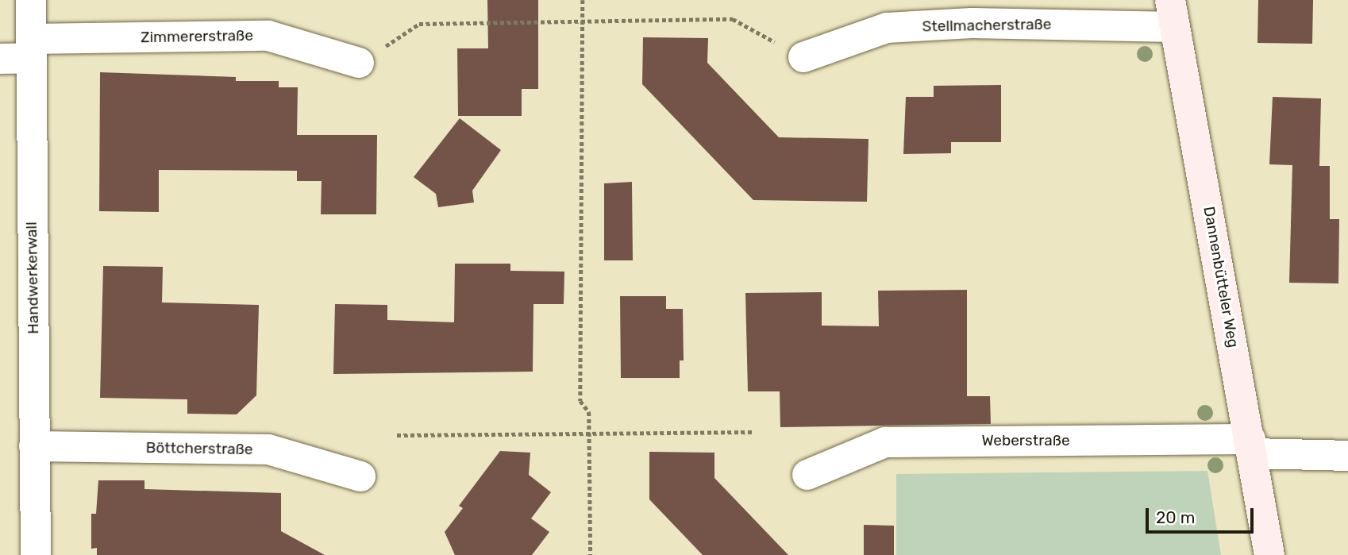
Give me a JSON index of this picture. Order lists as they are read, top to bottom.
{
  "streets": {
    "street": [
      "Stellmacherstraße",
      "Zimmererstraße",
      "Dannenbütteler Weg",
      "Handwerkerwall",
      "Weberstraße",
      "Böttcherstraße"
    ]
  },
  "crossings": [
    ["Stellmacherstraße", "Dannenbütteler Weg"],
    ["Zimmererstraße", "Handwerkerwall"],
    ["Dannenbütteler Weg", "Weberstraße"],
    ["Handwerkerwall", "Böttcherstraße"]
  ],
  "scale_bar": "20 m"
}
